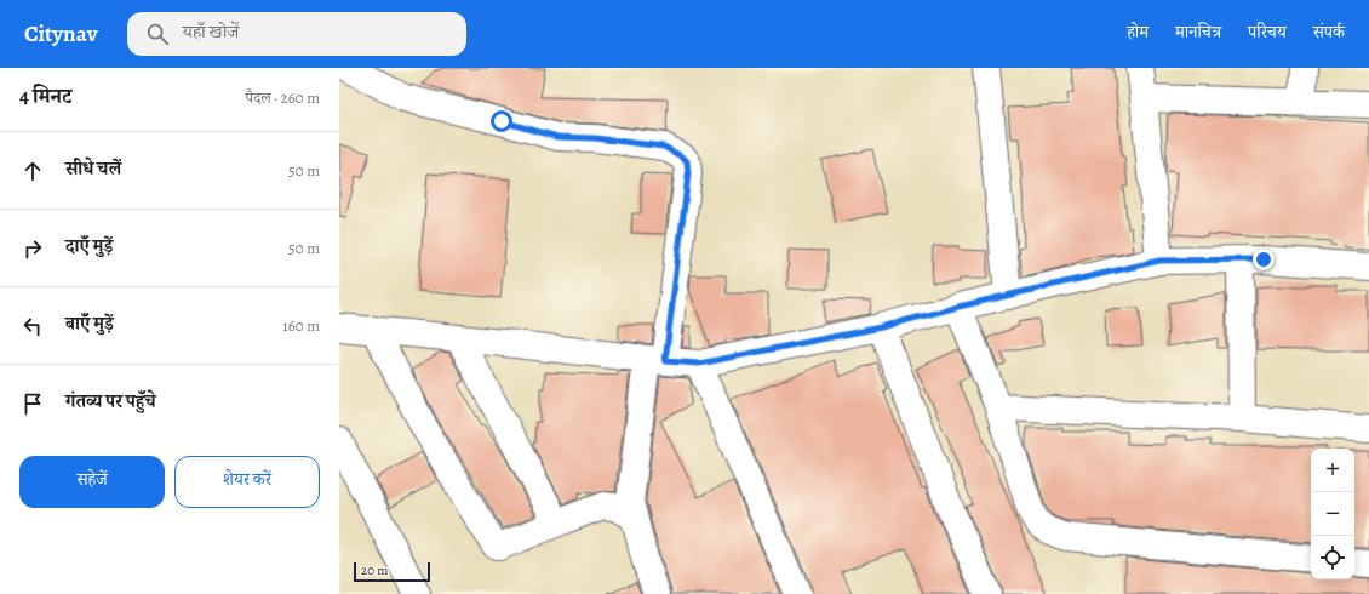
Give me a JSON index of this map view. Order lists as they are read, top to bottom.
{
  "scale_bar": "20 m",
  "page": {
    "header": "Citynav",
    "search": "यहाँ खोजें",
    "nav": [
      "होम",
      "मानचित्र",
      "परिचय",
      "संपर्क"
    ],
    "heading": ["4 मिनट", "पैदल · 260 m"],
    "list": [
      ["सीधे चलें", "50 m"],
      ["दाएँ मुड़ें", "50 m"],
      ["बाएँ मुड़ें", "160 m"],
      "गंतव्य पर पहुँचे"
    ],
    "buttons": ["सहेजें", "शेयर करें"],
    "map_buttons": ["+", "−"],
    "scale": "20 m"
  }
}
